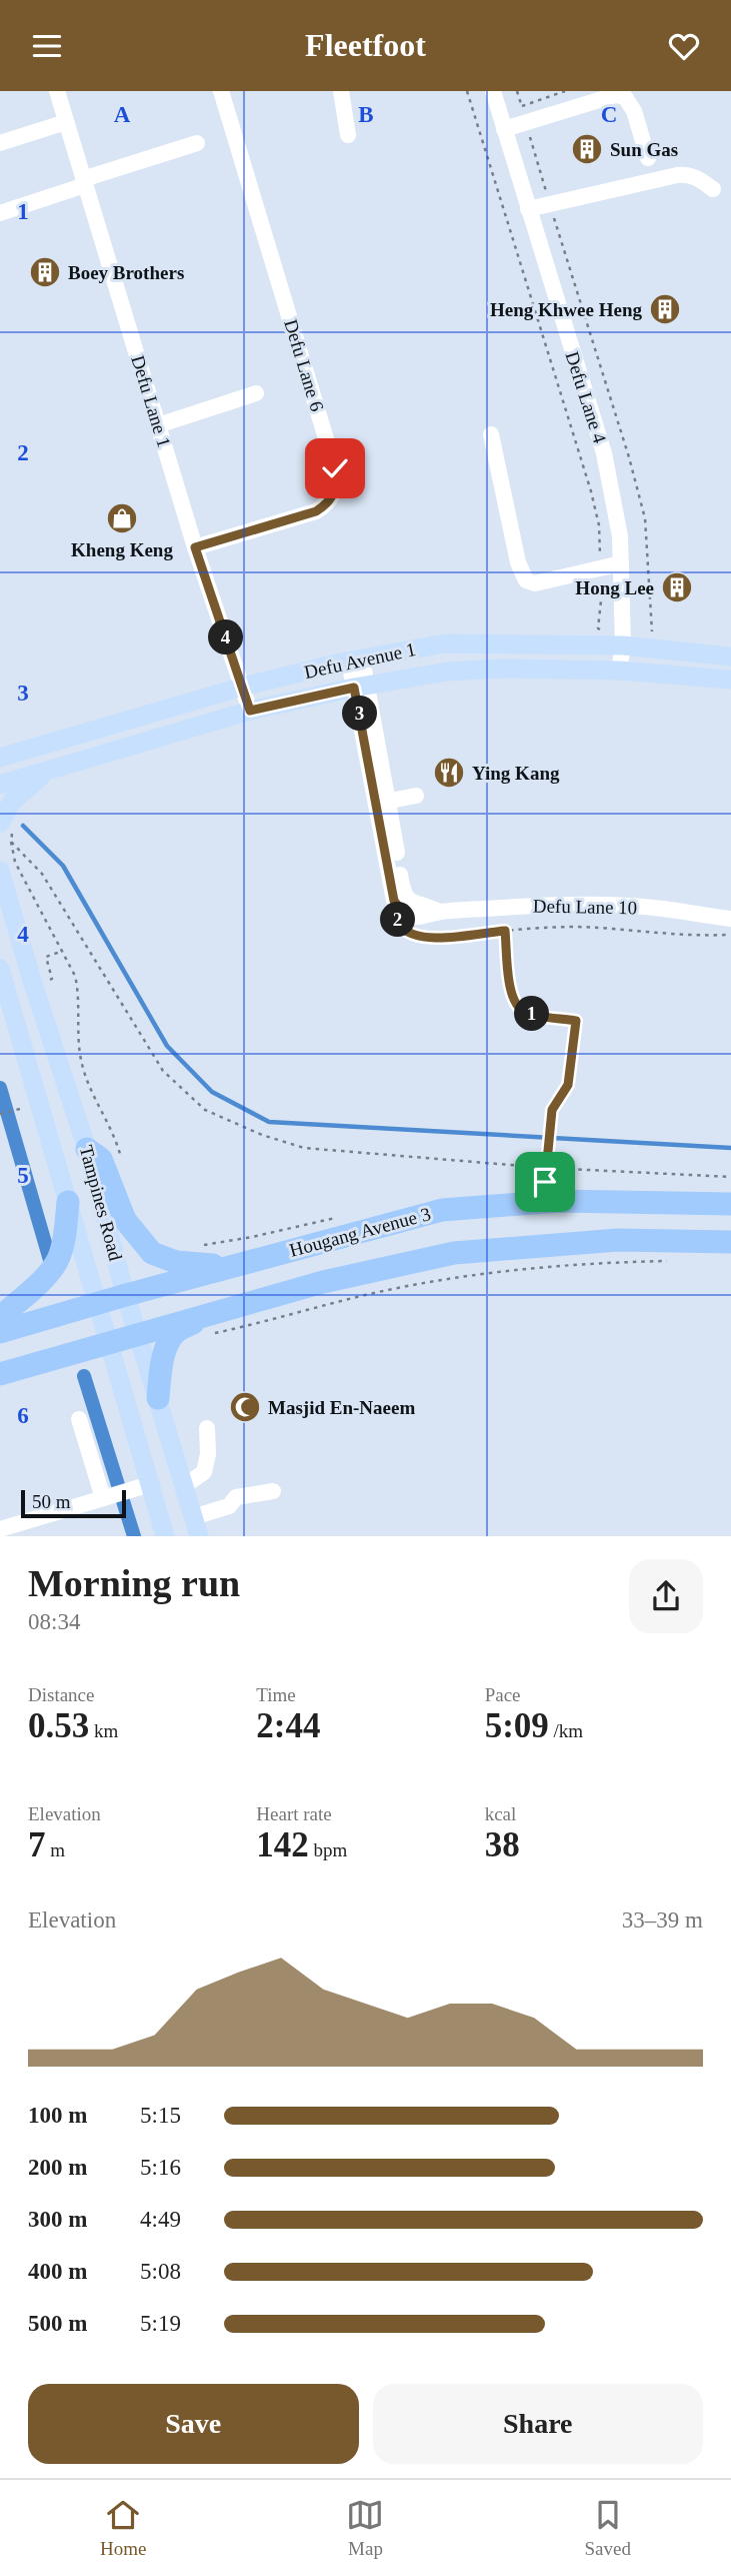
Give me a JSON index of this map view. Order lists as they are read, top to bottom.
{
  "streets": {
    "highway": ["Hougang Avenue 3"],
    "main road": ["Defu Avenue 1", "Tampines Road"],
    "street": [
      "Defu Lane 6",
      "Defu Lane 4",
      "Defu Lane 1",
      "Defu Lane 10"
    ]
  },
  "crossings": [
    ["Defu Lane 6", "Defu Lane 1"],
    ["Defu Lane 4", "Defu Avenue 1"],
    ["Defu Lane 1", "Defu Avenue 1"],
    ["Defu Avenue 1", "Defu Lane 10"],
    ["Tampines Road", "Hougang Avenue 3"]
  ],
  "places": {
    "building": [
      "Sun Gas",
      "Boey Brothers",
      "Heng Khwee Heng",
      "Hong Lee"
    ],
    "shop": ["Kheng Keng"],
    "restaurant": ["Ying Kang"],
    "mosque": ["Masjid En-Naeem"]
  },
  "scale_bar": "50 m",
  "page": {
    "header": "Fleetfoot",
    "pins": [
      "4",
      "3",
      "2",
      "1"
    ],
    "scale": "50 m",
    "heading": ["Morning run", "08:34"],
    "stats": [
      ["Distance", "0.53 km"],
      ["Time", "2:44"],
      ["Pace", "5:09 /km"],
      ["Elevation", "7 m"],
      ["Heart rate", "142 bpm"],
      ["kcal", "38"]
    ],
    "chart": ["Elevation", "33–39 m"],
    "list": [
      {
        "name": "100 m",
        "note": "5:15"
      },
      {
        "name": "200 m",
        "note": "5:16"
      },
      {
        "name": "300 m",
        "note": "4:49"
      },
      {
        "name": "400 m",
        "note": "5:08"
      },
      {
        "name": "500 m",
        "note": "5:19"
      }
    ],
    "buttons": ["Save", "Share"],
    "tabs": ["Home", "Map", "Saved"]
  },
  "grid": {
    "columns": ["A", "B", "C"],
    "rows": [
      "1",
      "2",
      "3",
      "4",
      "5",
      "6"
    ]
  }
}
